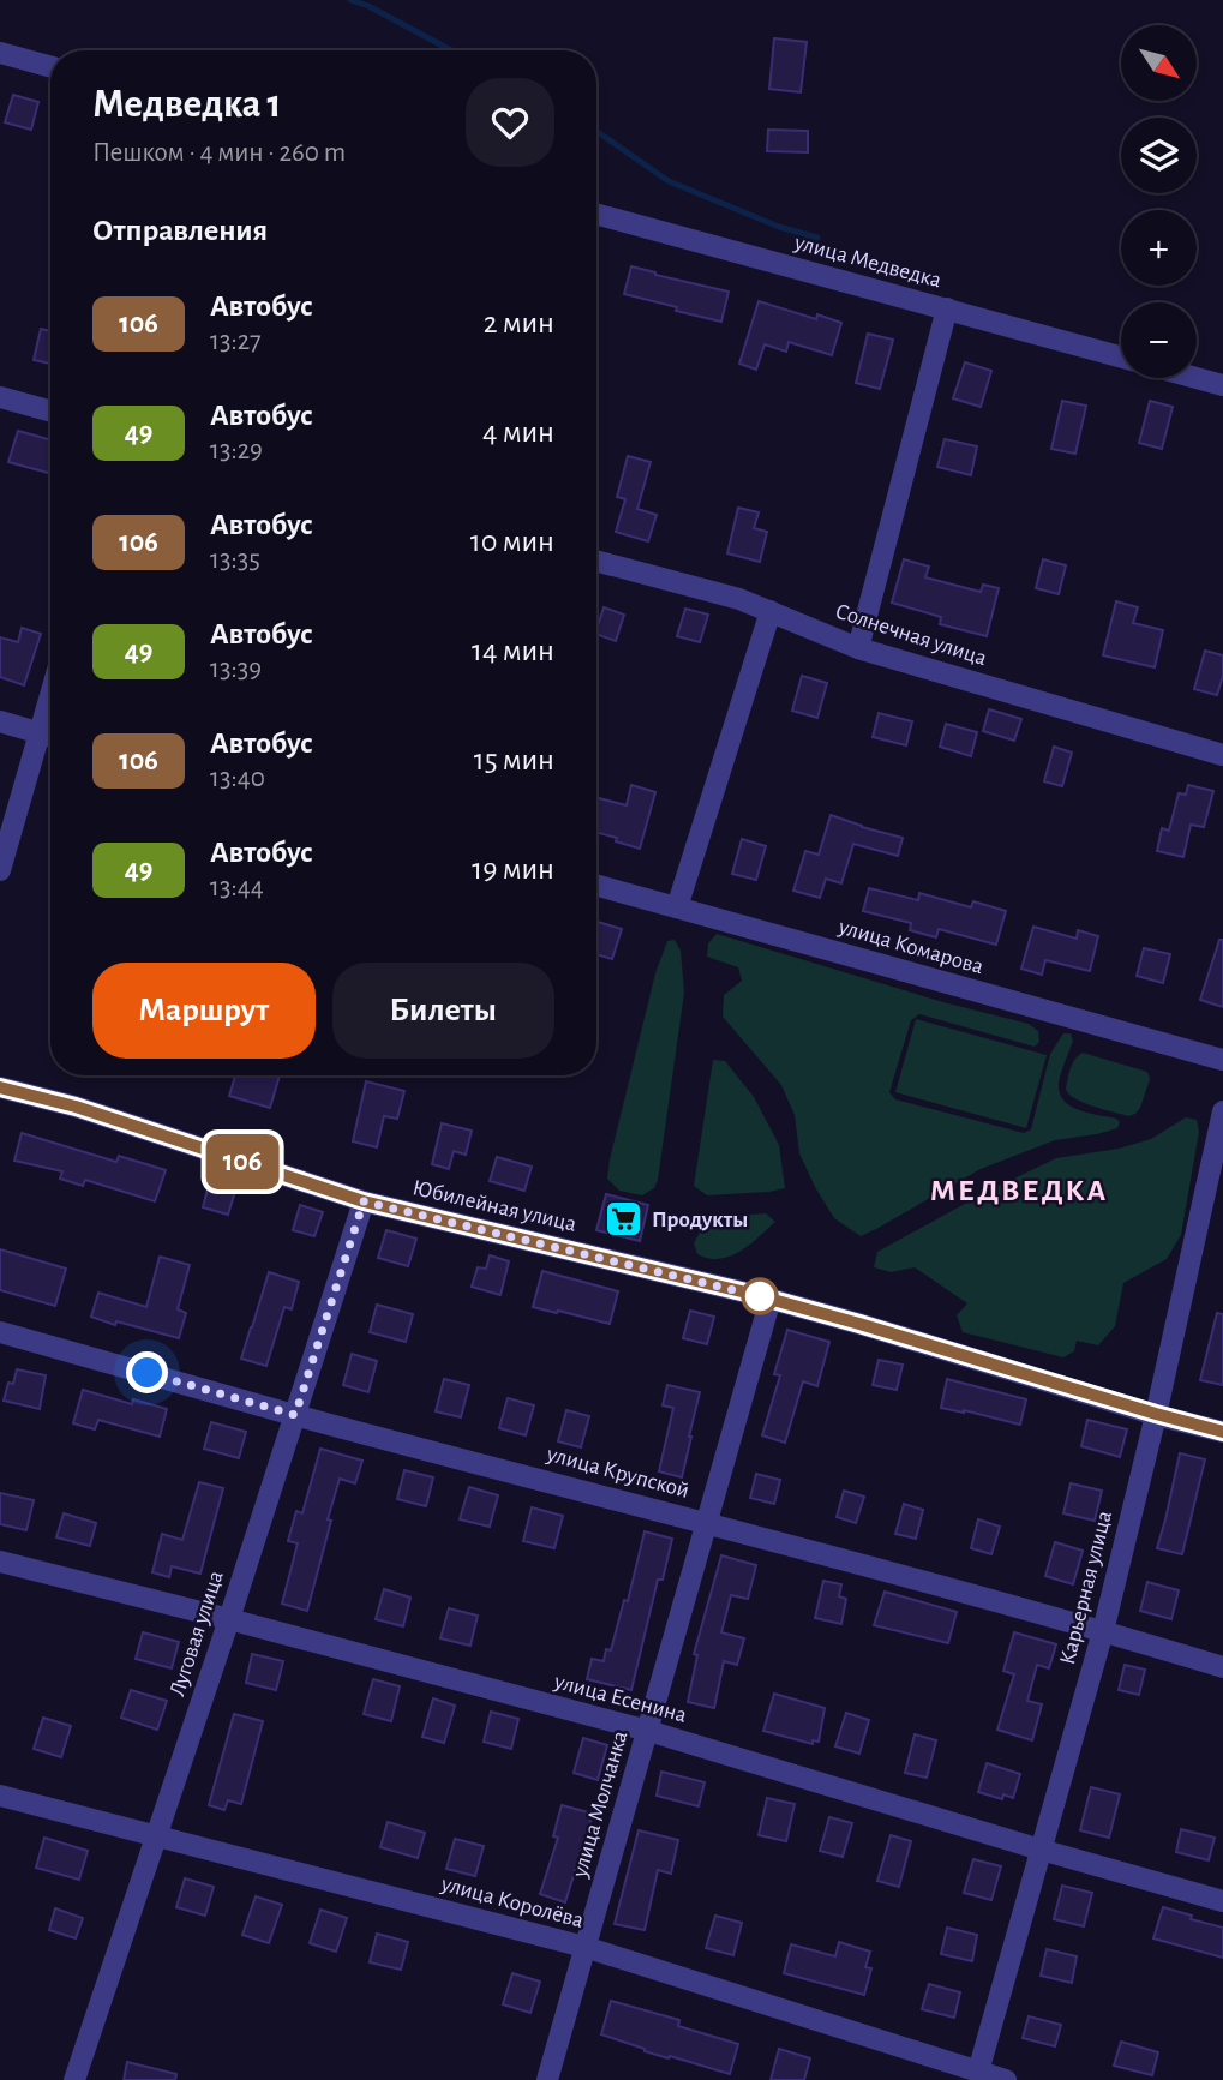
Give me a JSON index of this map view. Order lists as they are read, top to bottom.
{
  "streets": {
    "street": [
      "улица Медведка",
      "Солнечная улица",
      "улица Комарова",
      "Юбилейная улица",
      "улица Крупской",
      "Карьерная улица",
      "Луговая улица",
      "улица Есенина",
      "улица Молчанка",
      "улица Королёва"
    ]
  },
  "crossings": [
    ["Юбилейная улица", "Карьерная улица"],
    ["Юбилейная улица", "Луговая улица"],
    ["Юбилейная улица", "улица Молчанка"],
    ["улица Крупской", "Карьерная улица"],
    ["улица Крупской", "Луговая улица"],
    ["улица Крупской", "улица Молчанка"],
    ["Карьерная улица", "улица Есенина"],
    ["Карьерная улица", "улица Королёва"],
    ["Луговая улица", "улица Есенина"],
    ["Луговая улица", "улица Королёва"],
    ["улица Есенина", "улица Молчанка"],
    ["улица Молчанка", "улица Королёва"]
  ],
  "districts": ["МЕДВЕДКА"],
  "places": {
    "supermarket": ["Продукты"]
  },
  "lines": ["bus line 106"],
  "north": "bottom right",
  "page": {
    "on_map": "106",
    "map_buttons": ["+", "−"],
    "heading": [
      ["Медведка 1", "Пешком · 4 мин · 260 m"],
      "Отправления"
    ],
    "list": [
      {
        "mark": "106",
        "name": "Автобус",
        "note": "13:27",
        "value": "2 мин"
      },
      {
        "mark": "49",
        "name": "Автобус",
        "note": "13:29",
        "value": "4 мин"
      },
      {
        "mark": "106",
        "name": "Автобус",
        "note": "13:35",
        "value": "10 мин"
      },
      {
        "mark": "49",
        "name": "Автобус",
        "note": "13:39",
        "value": "14 мин"
      },
      {
        "mark": "106",
        "name": "Автобус",
        "note": "13:40",
        "value": "15 мин"
      },
      {
        "mark": "49",
        "name": "Автобус",
        "note": "13:44",
        "value": "19 мин"
      }
    ],
    "buttons": ["Маршрут", "Билеты"]
  }
}
